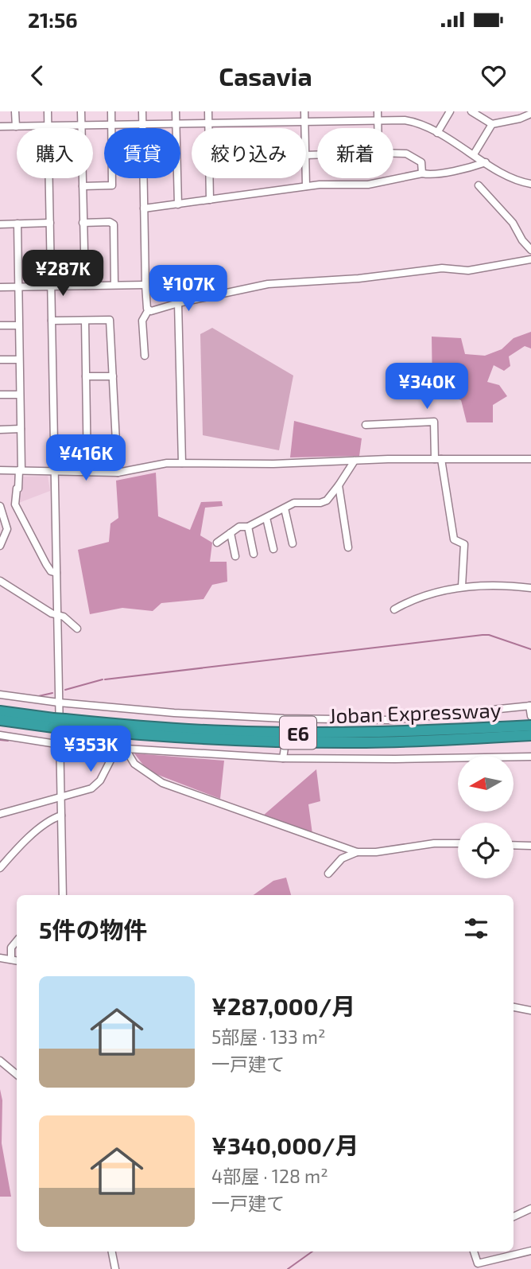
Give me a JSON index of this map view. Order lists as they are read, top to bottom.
{
  "streets": {
    "highway": ["Joban Expressway", "E6"]
  },
  "north": "left",
  "page": {
    "status": "21:56",
    "header": "Casavia",
    "chip": [
      "購入",
      "賃貸",
      "絞り込み",
      "新着"
    ],
    "price": [
      "¥287K",
      "¥107K",
      "¥340K",
      "¥416K",
      "¥353K"
    ],
    "heading": "5件の物件",
    "list": [
      {
        "name": "¥287,000/月",
        "note": "5部屋 · 133 m² · 一戸建て"
      },
      {
        "name": "¥340,000/月",
        "note": "4部屋 · 128 m² · 一戸建て"
      }
    ]
  }
}
